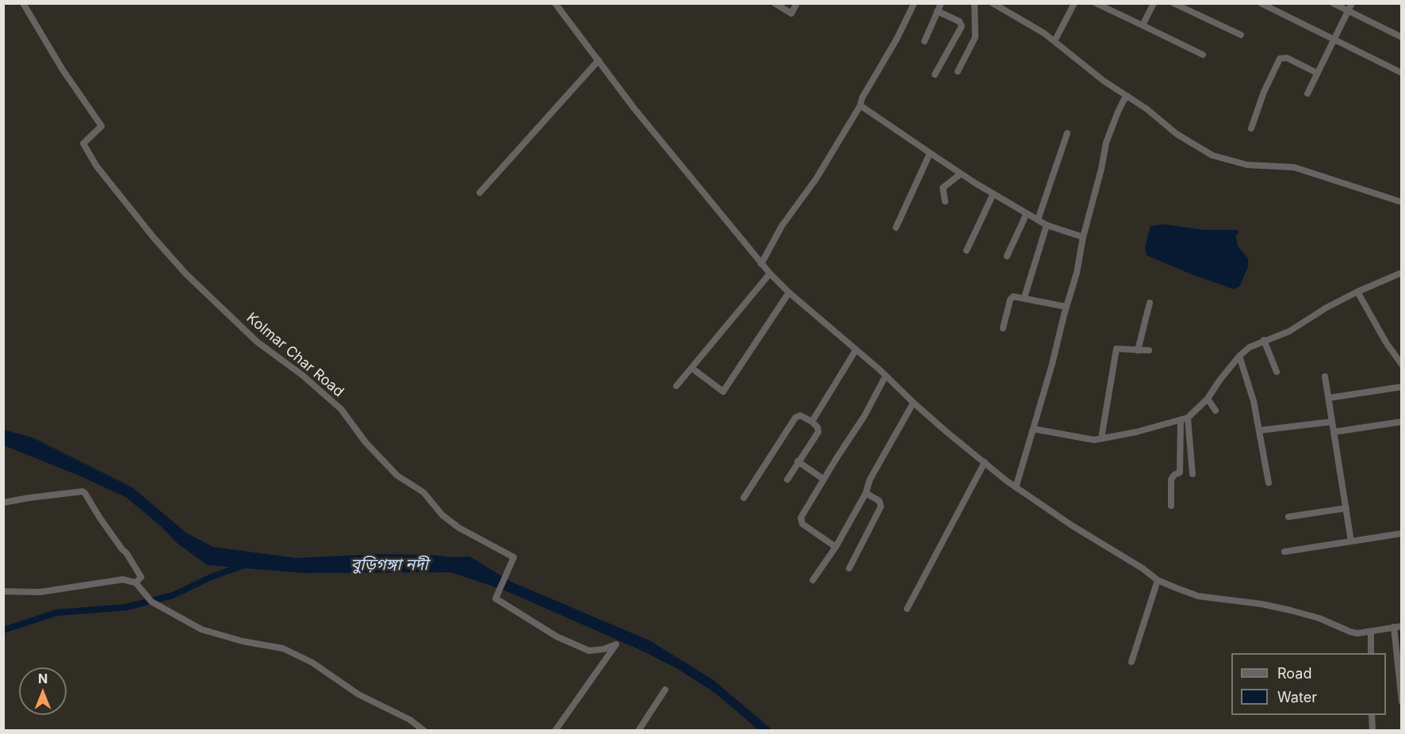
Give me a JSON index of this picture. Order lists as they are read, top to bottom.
{
  "streets": {
    "street": ["Kolmar Char Road"]
  },
  "water": ["বুড়িগঙ্গা নদী"],
  "legend": ["Road", "Water"],
  "north": "top"
}
